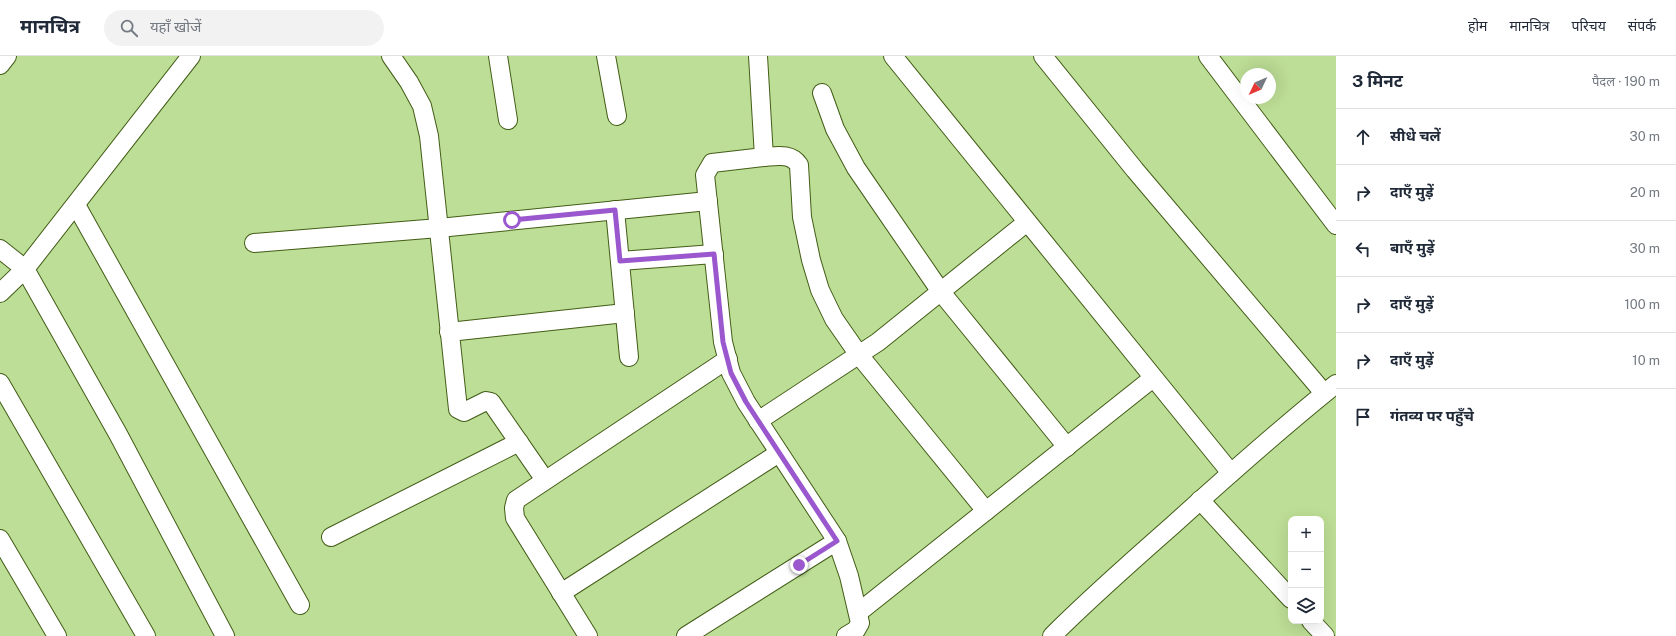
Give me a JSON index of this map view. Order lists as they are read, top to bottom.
{
  "north": "bottom left",
  "page": {
    "header": "मानचित्र",
    "search": "यहाँ खोजें",
    "nav": [
      "होम",
      "मानचित्र",
      "परिचय",
      "संपर्क"
    ],
    "heading": ["3 मिनट", "पैदल · 190 m"],
    "list": [
      ["सीधे चलें", "30 m"],
      ["दाएँ मुड़ें", "20 m"],
      ["बाएँ मुड़ें", "30 m"],
      ["दाएँ मुड़ें", "100 m"],
      ["दाएँ मुड़ें", "10 m"],
      "गंतव्य पर पहुँचे"
    ],
    "map_buttons": ["+", "−"]
  }
}
